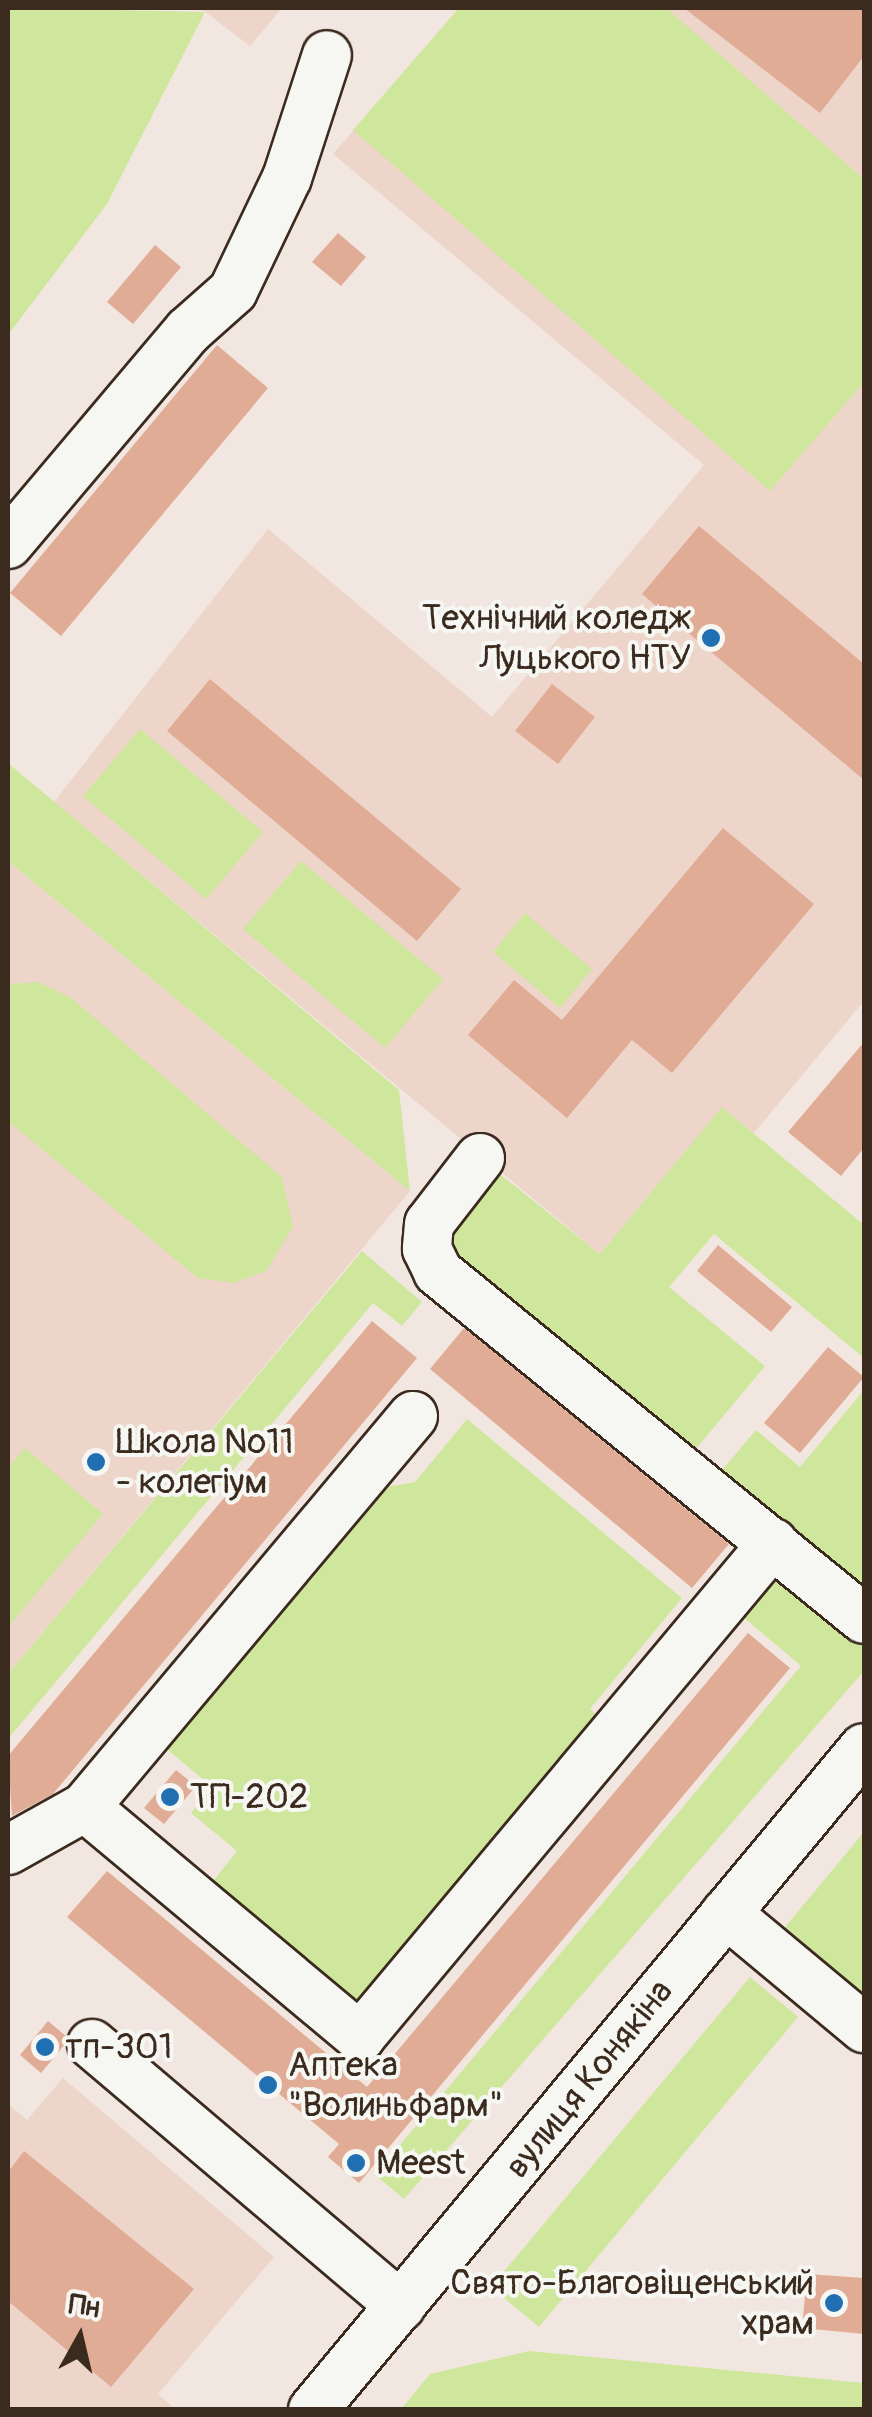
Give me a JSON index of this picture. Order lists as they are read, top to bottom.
{
  "streets": {
    "street": ["вулиця Конякіна"]
  },
  "places": [
    "Технічний коледж Луцького НТУ",
    "Школа №11 - колегіум",
    "ТП-202",
    "тп-301",
    "Аптека \"Волиньфарм\"",
    "Meest",
    "Свято-Благовіщенський храм"
  ],
  "north": "top"
}
